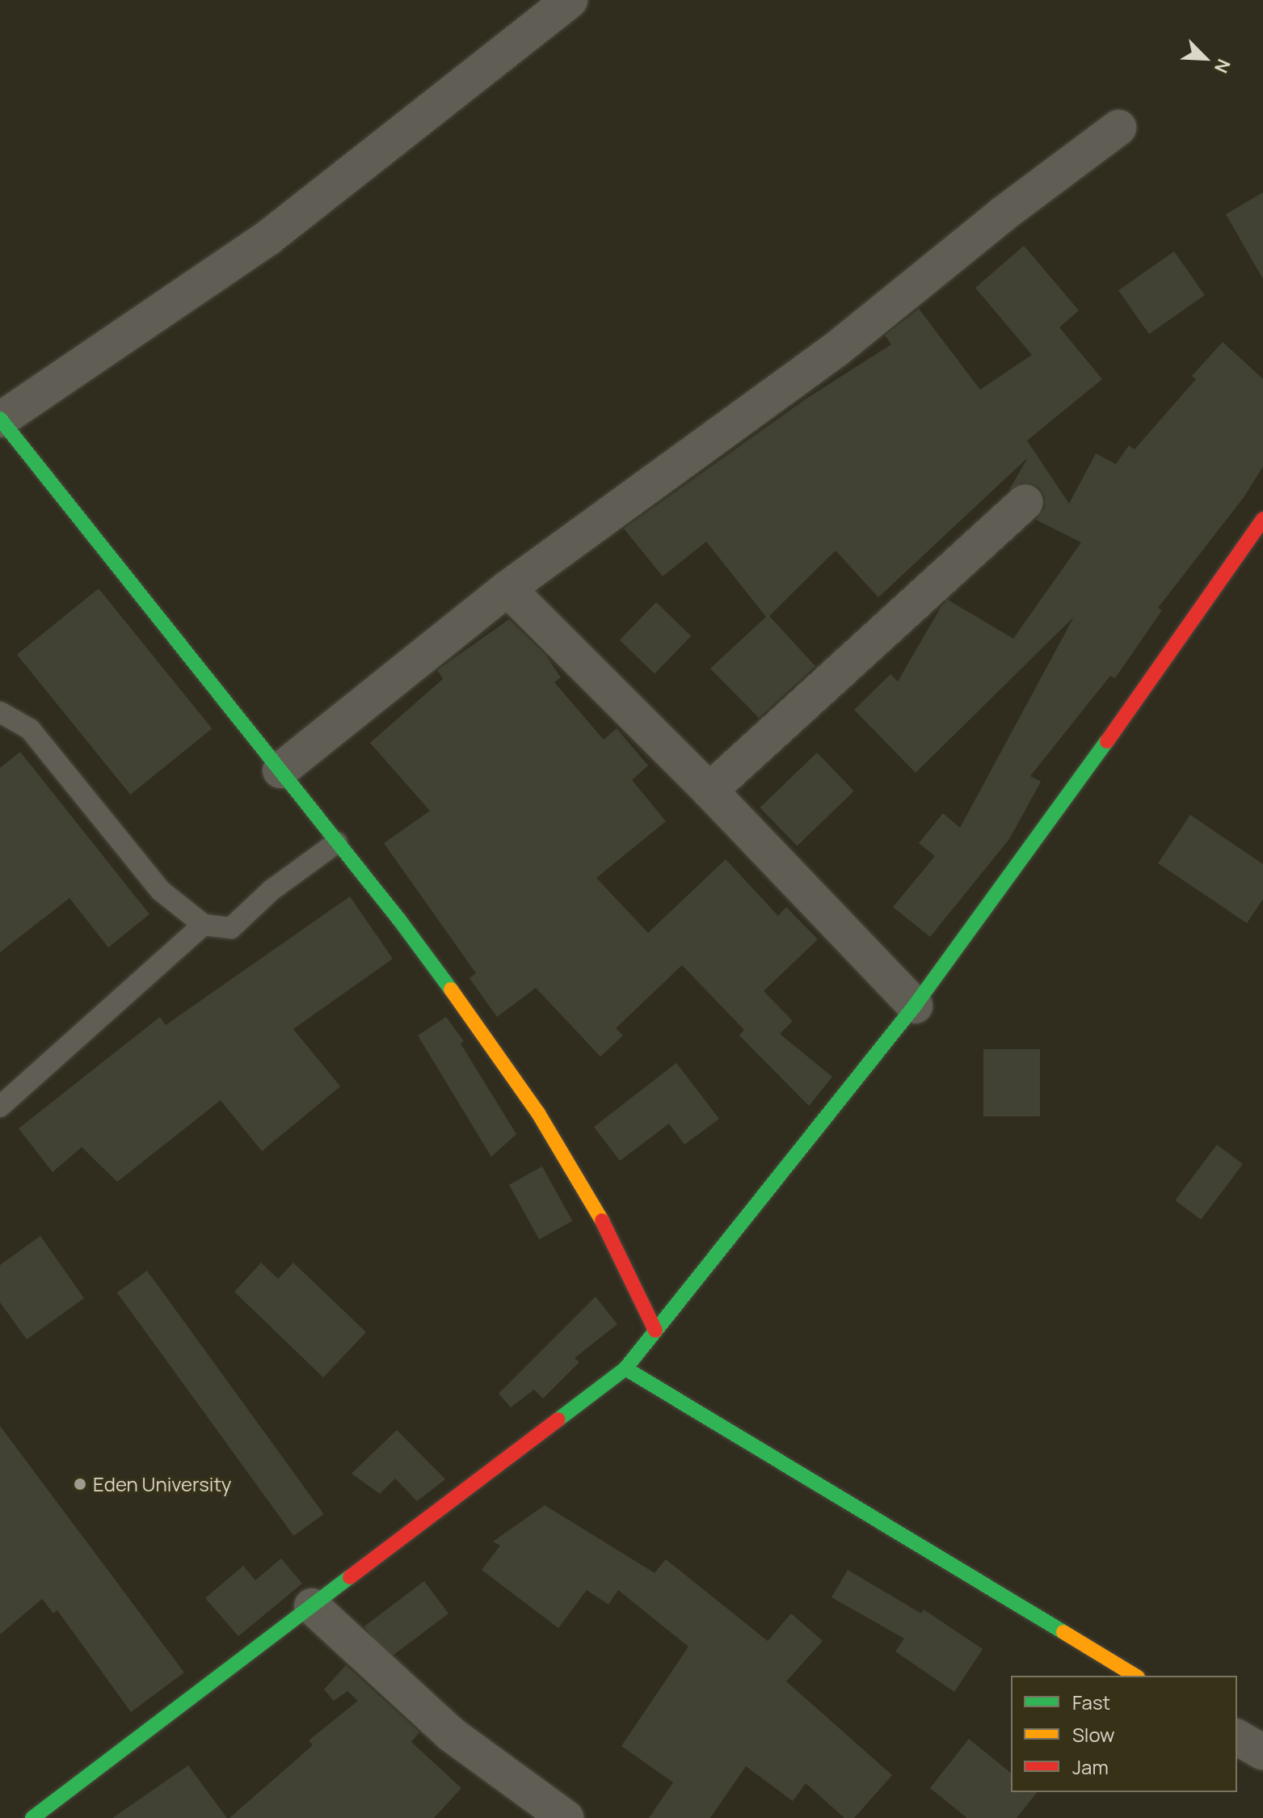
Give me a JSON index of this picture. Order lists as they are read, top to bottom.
{
  "places": ["Eden University"],
  "legend": ["Fast", "Slow", "Jam"],
  "north": "bottom right"
}
